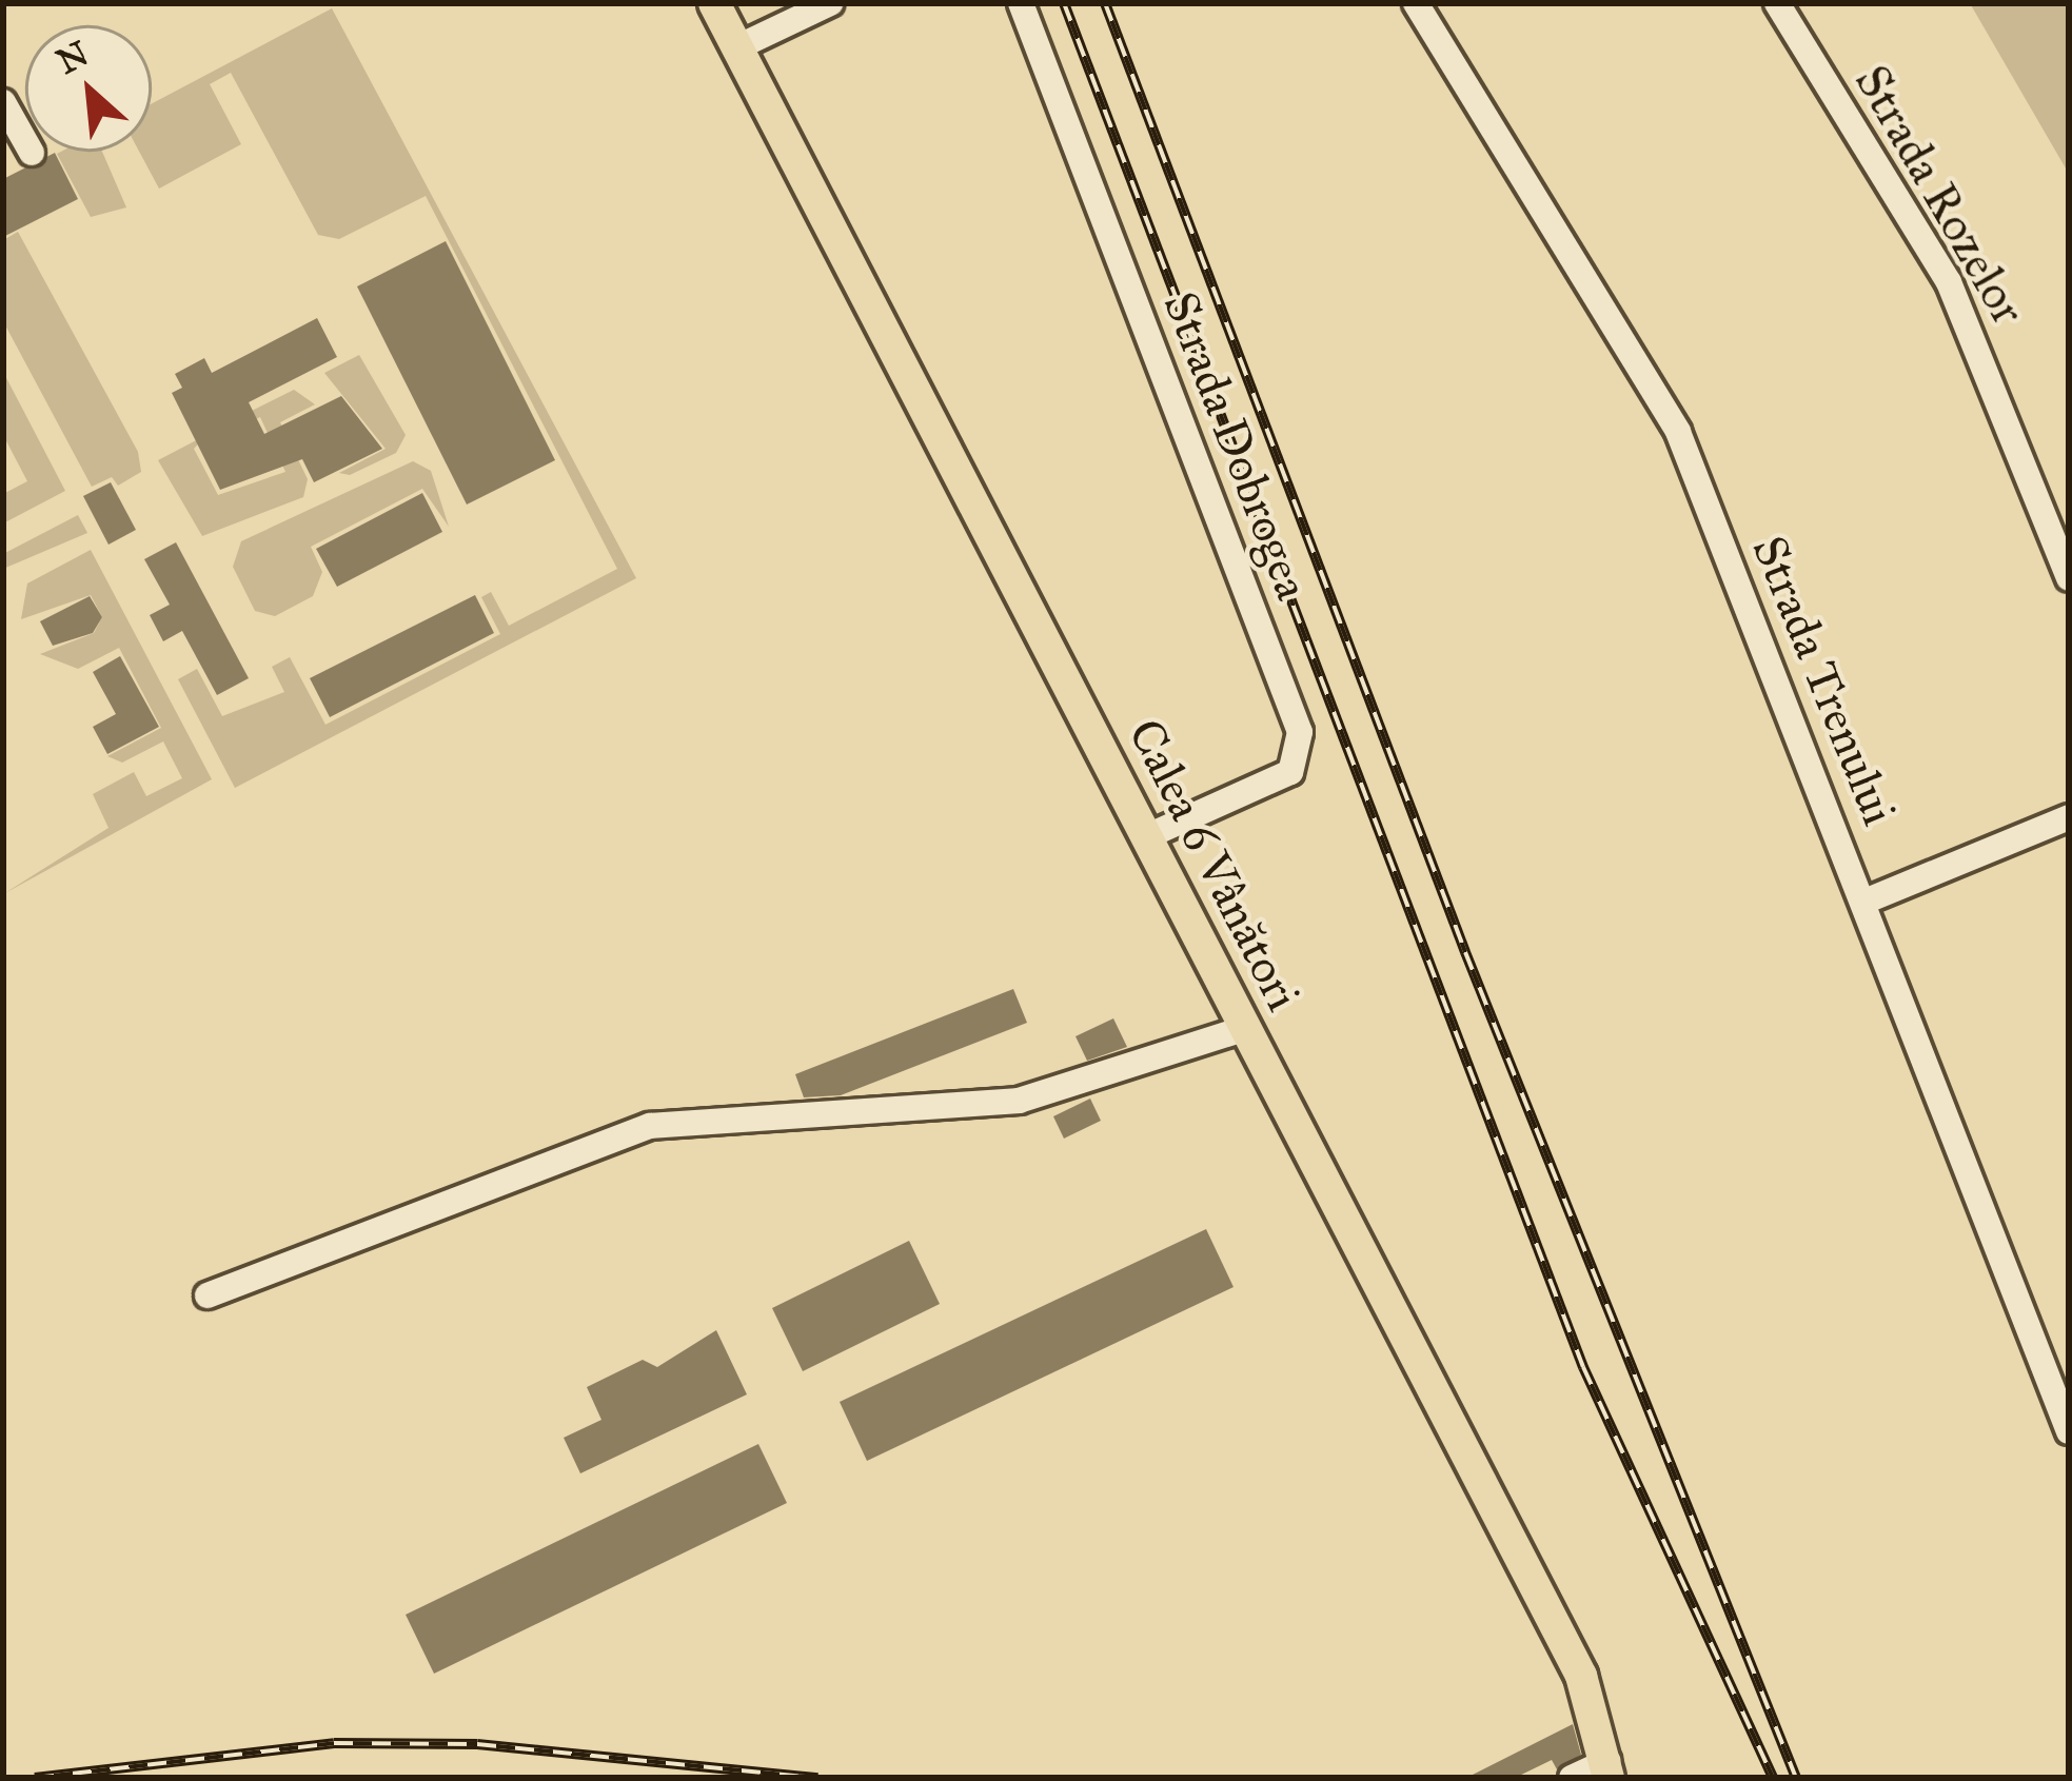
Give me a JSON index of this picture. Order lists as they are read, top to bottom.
{
  "streets": {
    "main road": ["Calea 6 Vânători"],
    "street": ["Strada Rozelor", "Strada Dobrogea", "Strada Trenului"]
  },
  "crossings": [
    ["Strada Dobrogea", "Calea 6 Vânători"]
  ],
  "north": "top left"
}
